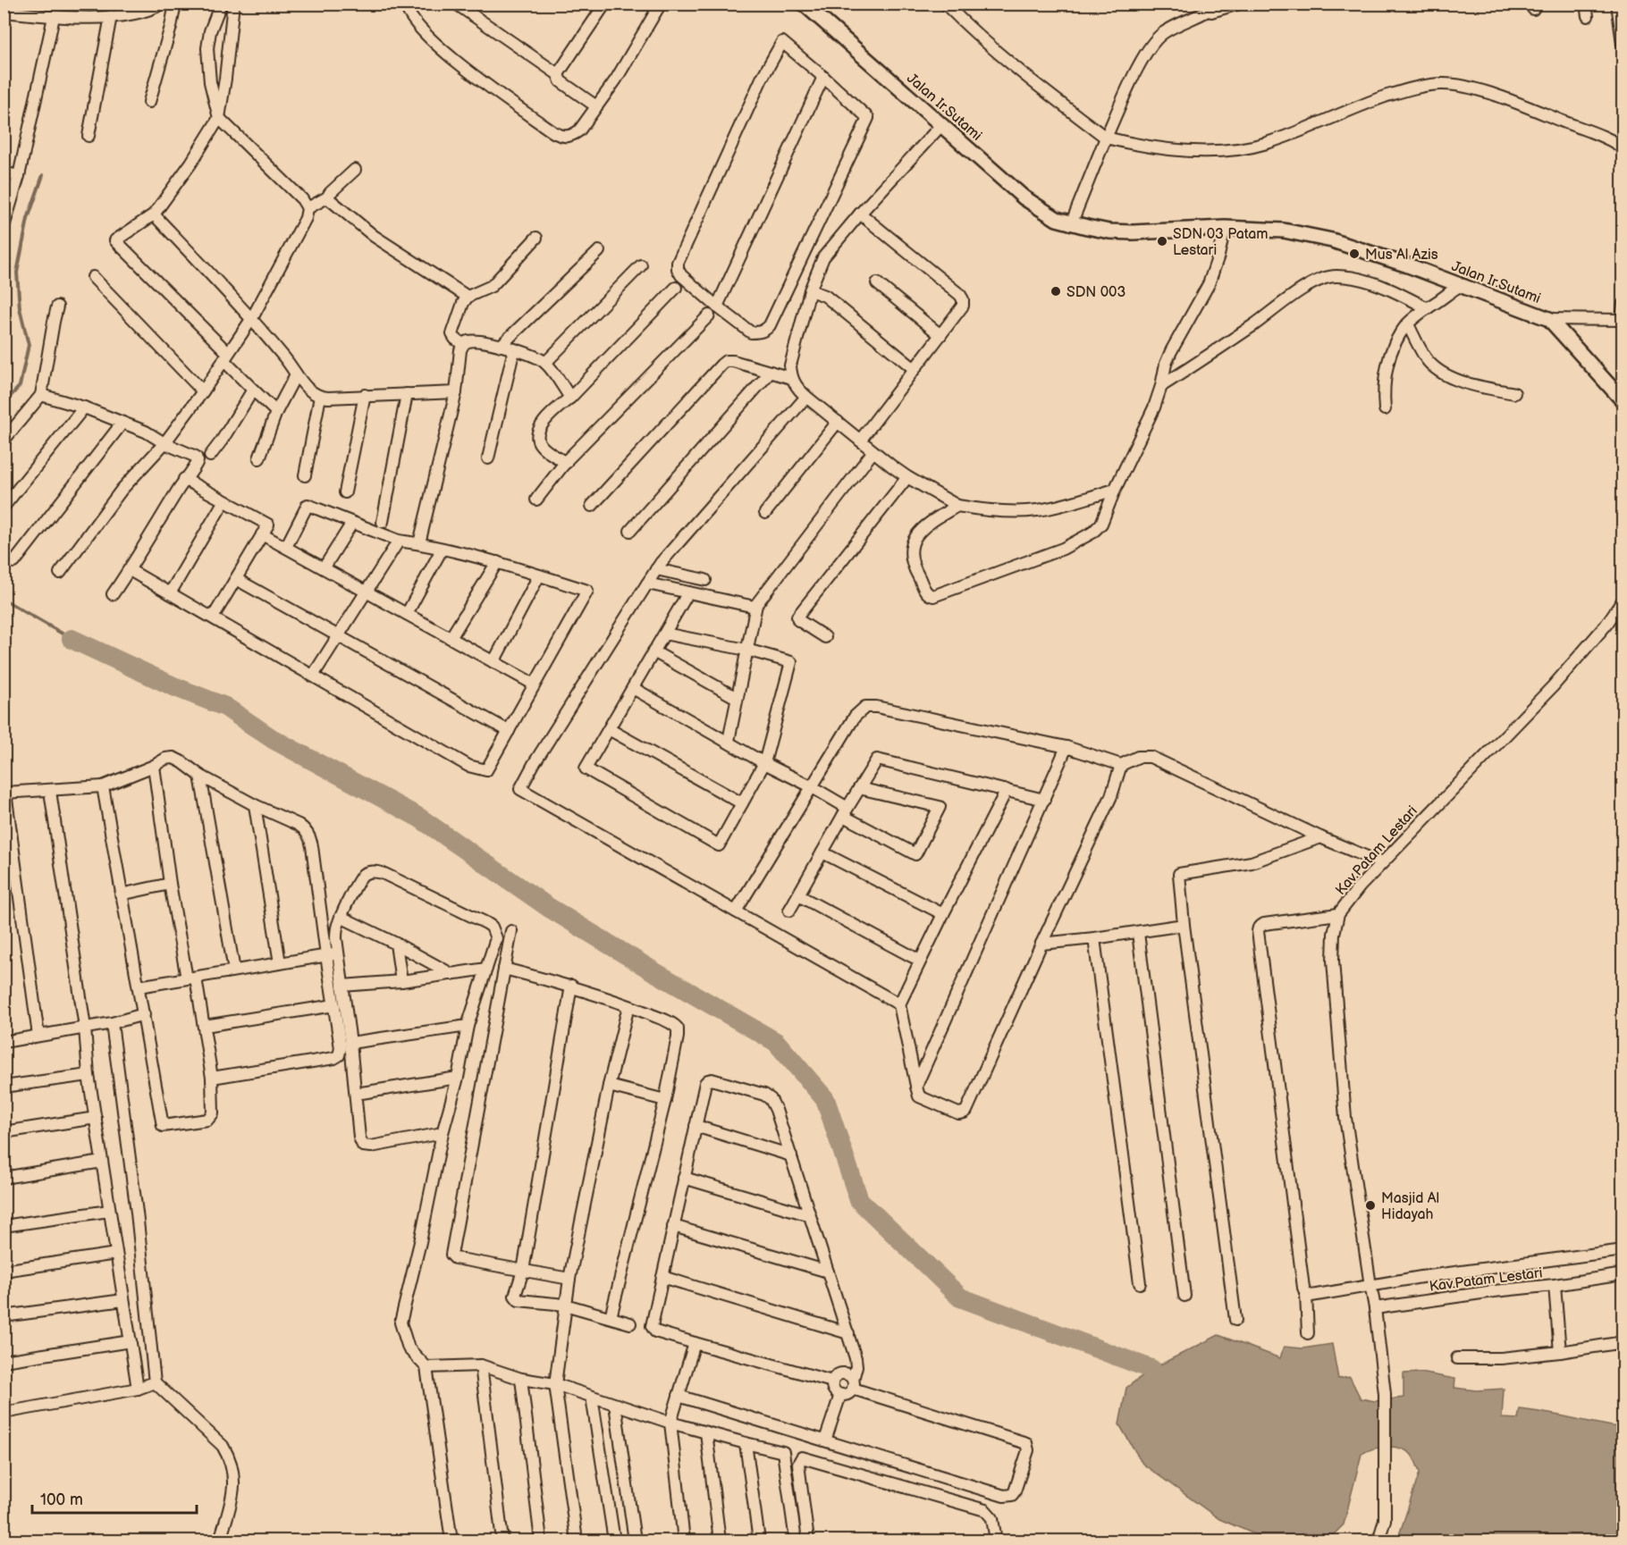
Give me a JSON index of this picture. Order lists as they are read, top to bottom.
{
  "streets": {
    "street": ["Jalan Ir.Sutami", "Kav.Patam Lestari"]
  },
  "places": [
    "SDN 03 Patam Lestari",
    "Mus Al Azis",
    "SDN 003",
    "Masjid Al Hidayah"
  ],
  "scale_bar": "100 m"
}
